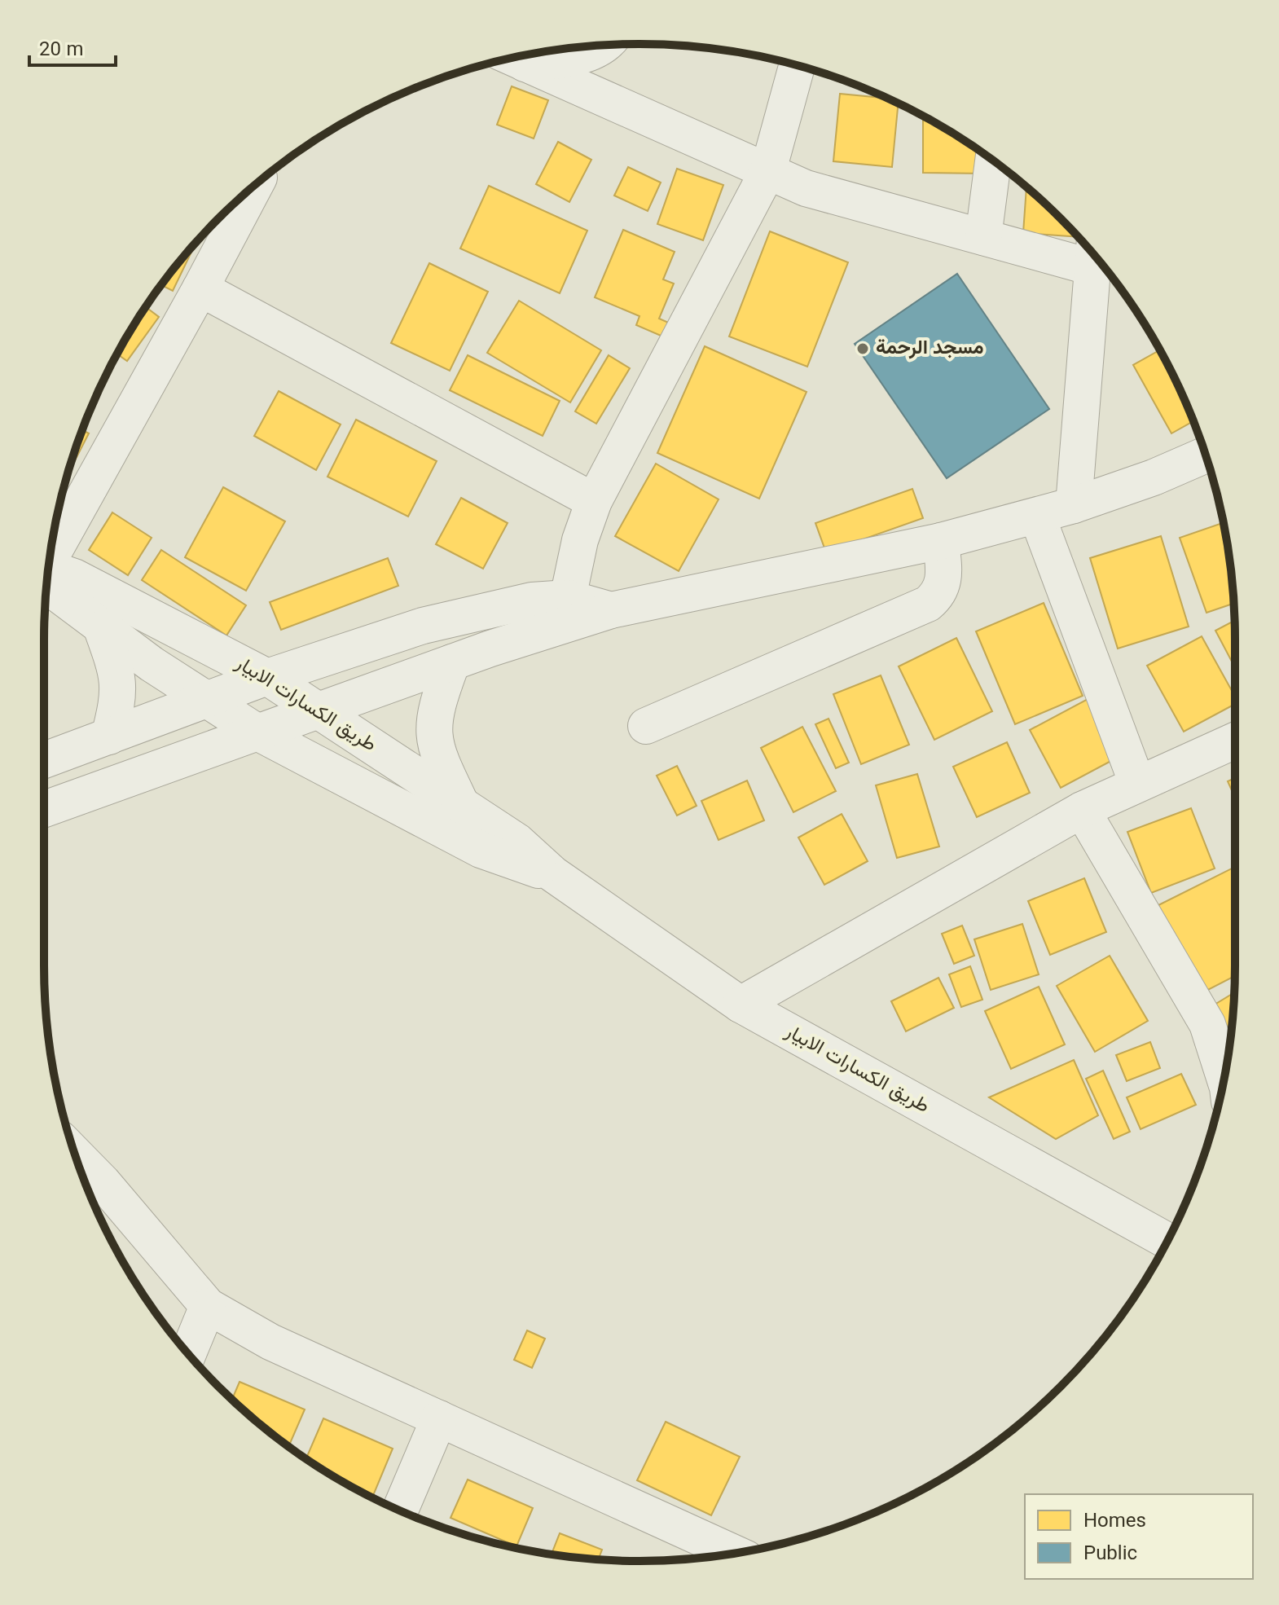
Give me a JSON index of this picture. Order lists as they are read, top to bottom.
{
  "streets": {
    "street": ["طريق الكسارات الابيار"]
  },
  "places": ["مسجد الرحمة"],
  "legend": ["Homes", "Public"],
  "scale_bar": "20 m"
}
